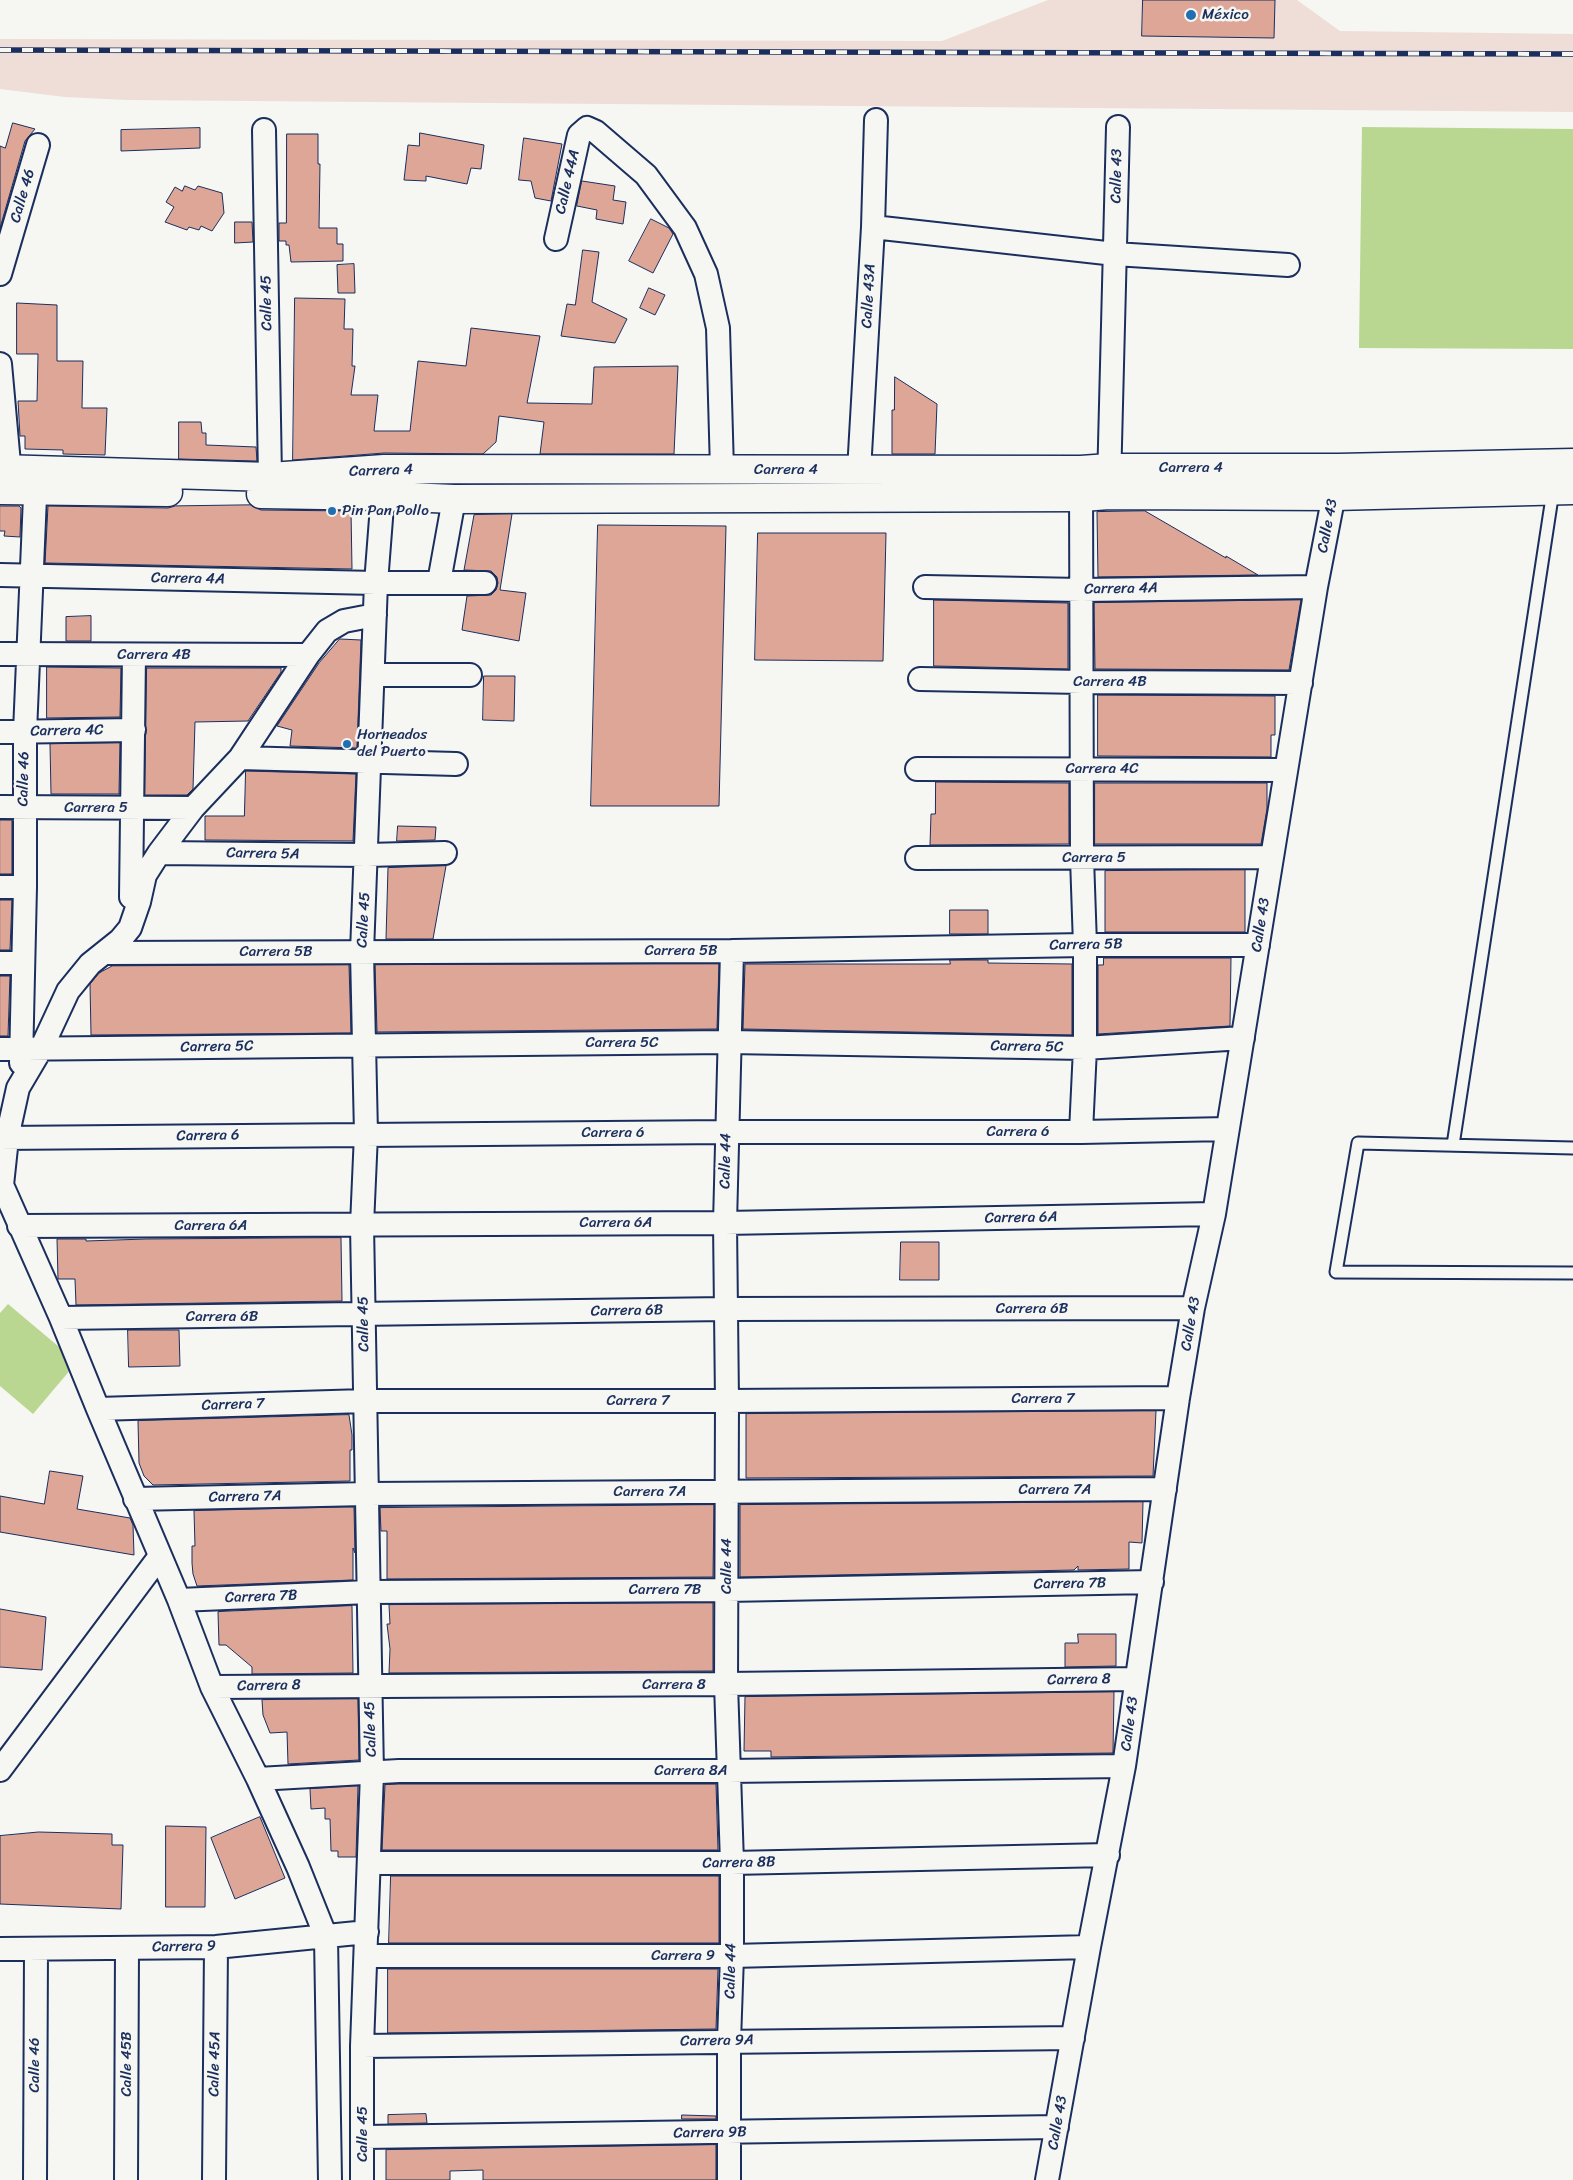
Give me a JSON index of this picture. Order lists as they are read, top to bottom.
{
  "streets": {
    "street": [
      "Calle 43",
      "Calle 44A",
      "Calle 46",
      "Calle 43A",
      "Calle 45",
      "Carrera 4",
      "Carrera 4A",
      "Carrera 4B",
      "Carrera 4C",
      "Carrera 5",
      "Carrera 5A",
      "Carrera 5B",
      "Carrera 5C",
      "Carrera 6",
      "Calle 44",
      "Carrera 6A",
      "Carrera 6B",
      "Carrera 7",
      "Carrera 7A",
      "Carrera 7B",
      "Carrera 8",
      "Carrera 8A",
      "Carrera 8B",
      "Carrera 9",
      "Carrera 9A",
      "Calle 45B",
      "Calle 45A",
      "Carrera 9B"
    ]
  },
  "crossings": [
    ["Calle 43", "Carrera 4"],
    ["Calle 43", "Carrera 4A"],
    ["Calle 43", "Carrera 4B"],
    ["Calle 43", "Carrera 4C"],
    ["Calle 43", "Carrera 5"],
    ["Calle 43", "Carrera 5B"],
    ["Calle 43", "Carrera 5C"],
    ["Calle 43", "Carrera 6"],
    ["Calle 43", "Carrera 6A"],
    ["Calle 43", "Carrera 6B"],
    ["Calle 43", "Carrera 7"],
    ["Calle 43", "Carrera 7A"],
    ["Calle 43", "Carrera 7B"],
    ["Calle 43", "Carrera 8"],
    ["Calle 43", "Carrera 8A"],
    ["Calle 43", "Carrera 8B"],
    ["Calle 43", "Carrera 9"],
    ["Calle 43", "Carrera 9A"],
    ["Calle 43", "Carrera 9B"],
    ["Calle 44A", "Carrera 4"],
    ["Calle 46", "Carrera 4"],
    ["Calle 46", "Carrera 4A"],
    ["Calle 46", "Carrera 4B"],
    ["Calle 46", "Carrera 4C"],
    ["Calle 46", "Carrera 5"],
    ["Calle 46", "Carrera 5C"],
    ["Calle 46", "Carrera 9"],
    ["Calle 43A", "Carrera 4"],
    ["Calle 45", "Carrera 4"],
    ["Calle 45", "Carrera 4A"],
    ["Calle 45", "Carrera 5A"],
    ["Calle 45", "Carrera 5B"],
    ["Calle 45", "Carrera 5C"],
    ["Calle 45", "Carrera 6"],
    ["Calle 45", "Carrera 6A"],
    ["Calle 45", "Carrera 6B"],
    ["Calle 45", "Carrera 7"],
    ["Calle 45", "Carrera 7A"],
    ["Calle 45", "Carrera 7B"],
    ["Calle 45", "Carrera 8"],
    ["Calle 45", "Carrera 8A"],
    ["Calle 45", "Carrera 8B"],
    ["Calle 45", "Carrera 9"],
    ["Calle 45", "Carrera 9A"],
    ["Calle 45", "Carrera 9B"],
    ["Carrera 5B", "Calle 44"],
    ["Carrera 5C", "Calle 44"],
    ["Carrera 6", "Calle 44"],
    ["Calle 44", "Carrera 6A"],
    ["Calle 44", "Carrera 6B"],
    ["Calle 44", "Carrera 7"],
    ["Calle 44", "Carrera 7A"],
    ["Calle 44", "Carrera 7B"],
    ["Calle 44", "Carrera 8"],
    ["Calle 44", "Carrera 8A"],
    ["Calle 44", "Carrera 8B"],
    ["Calle 44", "Carrera 9"],
    ["Calle 44", "Carrera 9A"],
    ["Calle 44", "Carrera 9B"],
    ["Carrera 9", "Calle 45B"],
    ["Carrera 9", "Calle 45A"]
  ],
  "places": ["México", "Pin Pan Pollo", "Horneados del Puerto"]
}
